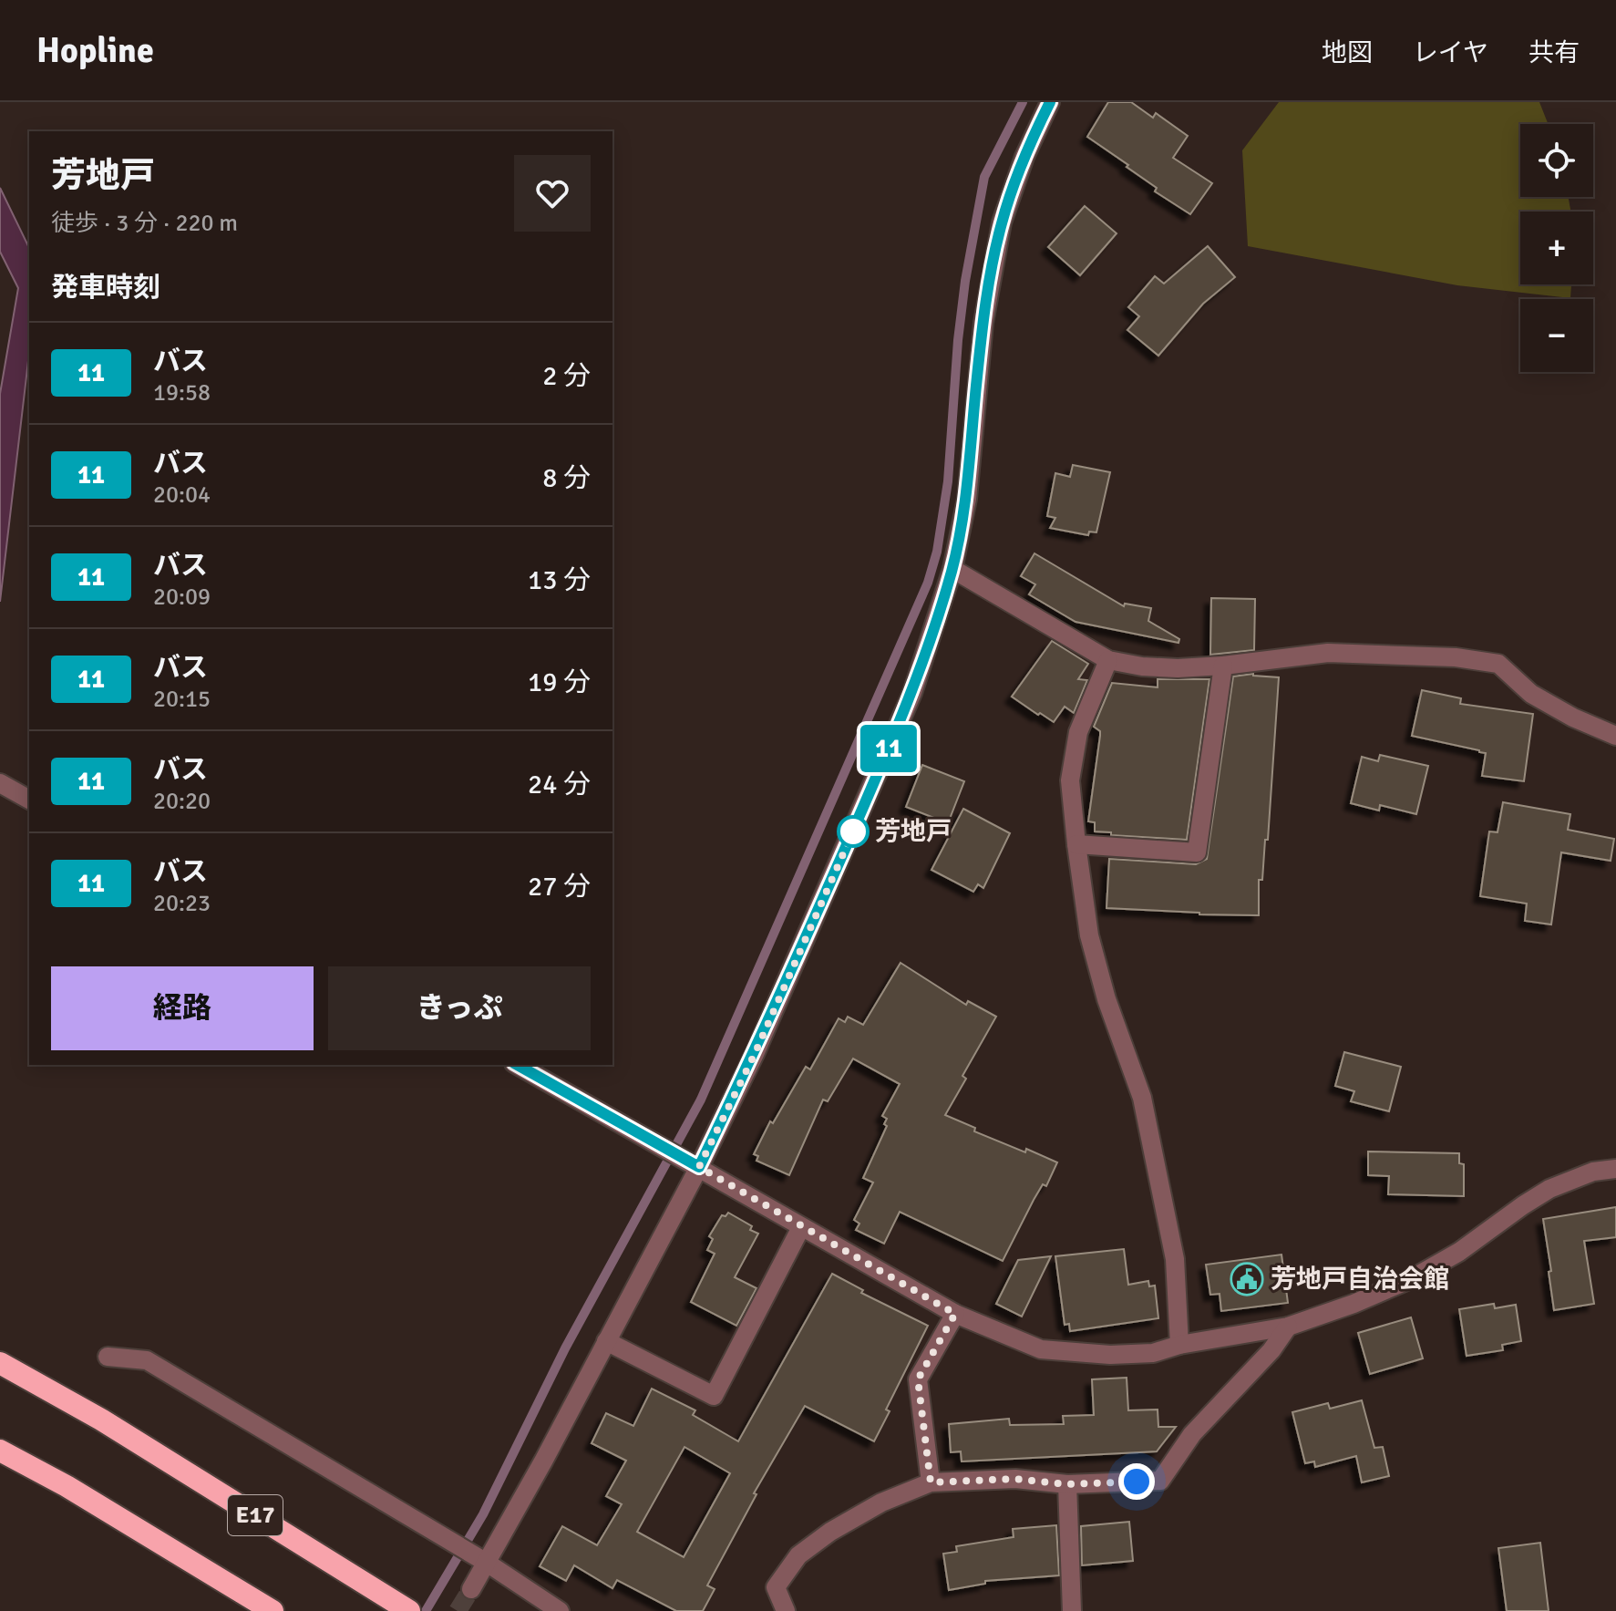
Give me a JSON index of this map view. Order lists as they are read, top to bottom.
{
  "streets": {
    "highway": ["E17"]
  },
  "places": {
    "other": ["芳地戸"],
    "public building": ["芳地戸自治会館"]
  },
  "lines": ["bus line 11"],
  "page": {
    "header": "Hopline",
    "nav": ["地図", "レイヤ", "共有"],
    "on_map": "11",
    "map_buttons": ["+", "−"],
    "heading": [
      ["芳地戸", "徒歩 · 3 分 · 220 m"],
      "発車時刻"
    ],
    "list": [
      {
        "mark": "11",
        "name": "バス",
        "note": "19:58",
        "value": "2 分"
      },
      {
        "mark": "11",
        "name": "バス",
        "note": "20:04",
        "value": "8 分"
      },
      {
        "mark": "11",
        "name": "バス",
        "note": "20:09",
        "value": "13 分"
      },
      {
        "mark": "11",
        "name": "バス",
        "note": "20:15",
        "value": "19 分"
      },
      {
        "mark": "11",
        "name": "バス",
        "note": "20:20",
        "value": "24 分"
      },
      {
        "mark": "11",
        "name": "バス",
        "note": "20:23",
        "value": "27 分"
      }
    ],
    "buttons": ["経路", "きっぷ"]
  }
}
